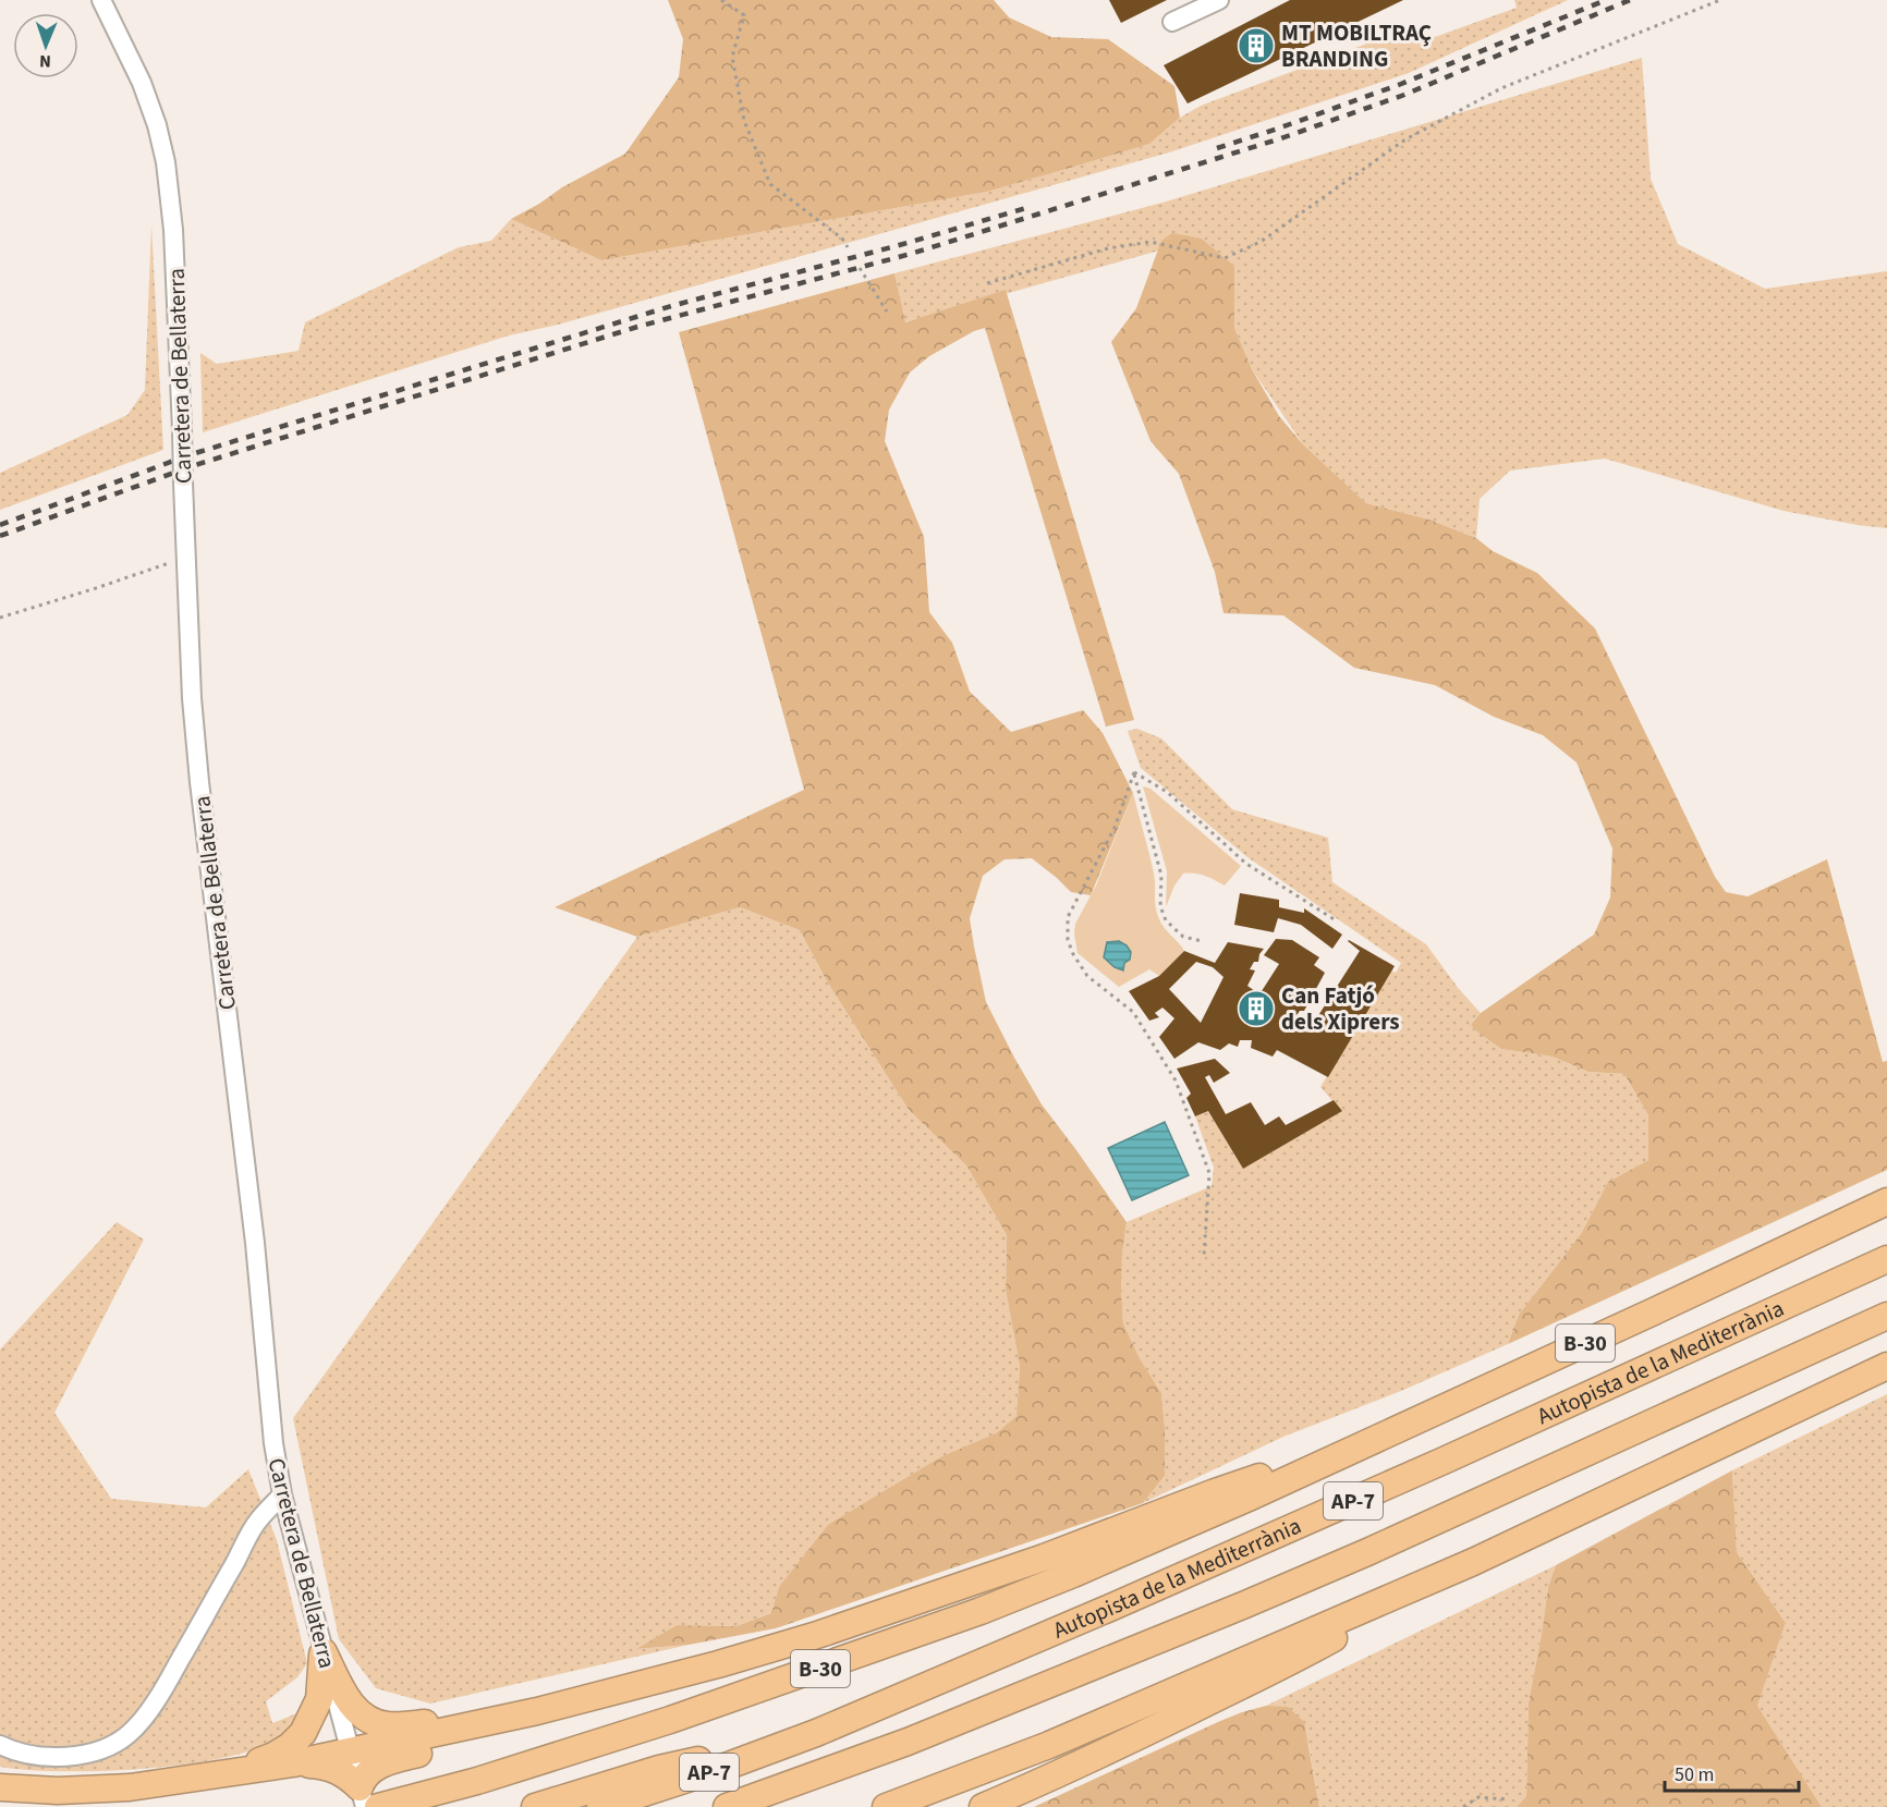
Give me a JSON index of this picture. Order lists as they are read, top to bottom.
{
  "streets": {
    "highway": ["B-30", "Autopista de la Mediterrània", "AP-7"],
    "street": ["Carretera de Bellaterra"]
  },
  "places": {
    "building": ["MT MOBILTRAÇ BRANDING", "Can Fatjó dels Xiprers"]
  },
  "scale_bar": "50 m",
  "north": "bottom"
}
